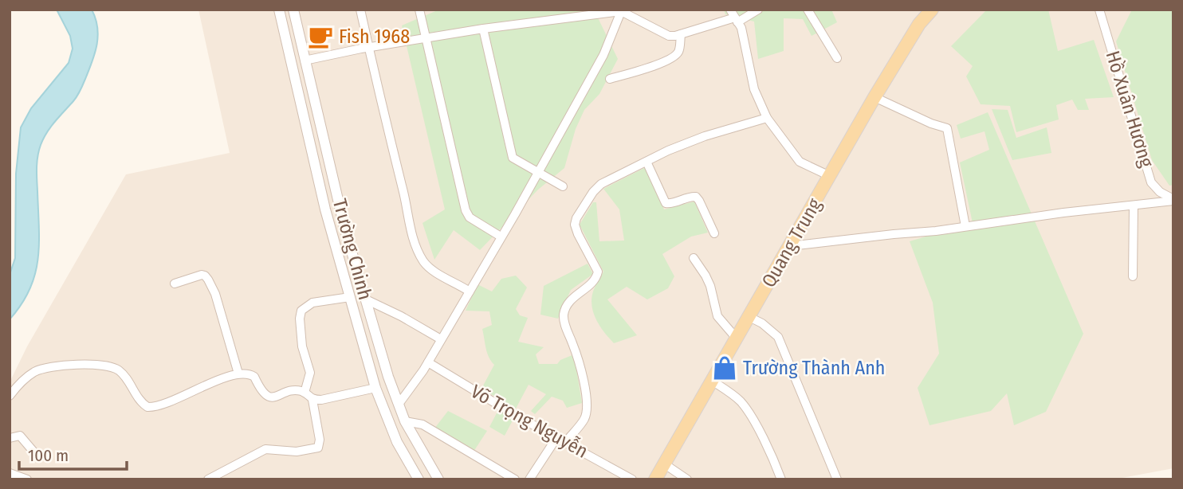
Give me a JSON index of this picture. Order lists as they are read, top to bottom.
{
  "streets": {
    "main road": ["Quang Trung"],
    "street": ["Hồ Xuân Hương", "Trường Chinh", "Võ Trọng Nguyễn"]
  },
  "places": {
    "cafe": ["Fish 1968"],
    "shop": ["Trường Thành Anh"]
  },
  "scale_bar": "100 m"
}
